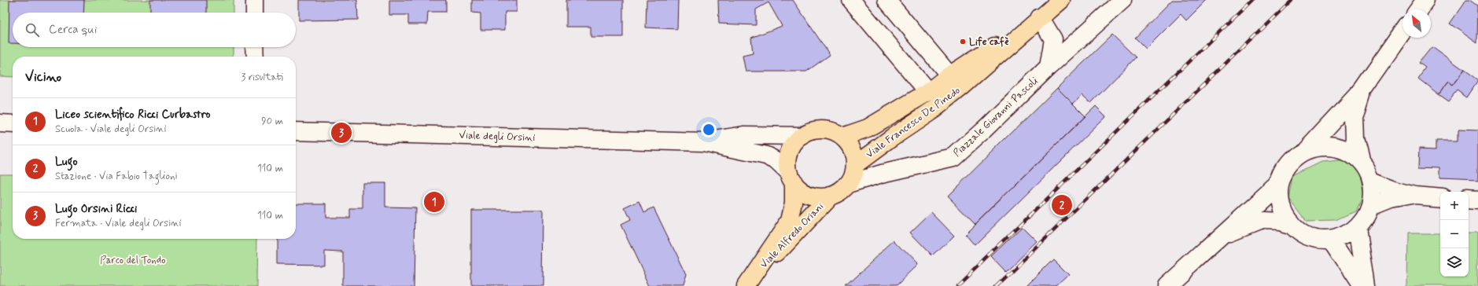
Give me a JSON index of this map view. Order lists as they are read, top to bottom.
{
  "streets": {
    "main road": ["Viale Francesco De Pinedo", "Viale Alfredo Oriani"],
    "street": ["Piazzale Giovanni Pascoli", "Viale degli Orsini"]
  },
  "crossings": [
    ["Piazzale Giovanni Pascoli", "Viale Francesco De Pinedo"],
    ["Piazzale Giovanni Pascoli", "Viale degli Orsini"],
    ["Piazzale Giovanni Pascoli", "Viale Alfredo Oriani"],
    ["Viale Francesco De Pinedo", "Viale degli Orsini"],
    ["Viale Francesco De Pinedo", "Viale Alfredo Oriani"],
    ["Viale degli Orsini", "Viale Alfredo Oriani"]
  ],
  "parks": ["Parco del Tondo"],
  "places": ["Life cafè"],
  "north": "top left",
  "page": {
    "search": "Cerca qui",
    "heading": ["Vicino", "3 risultati"],
    "list": [
      {
        "mark": "1",
        "name": "Liceo scientifico Ricci Curbastro",
        "note": "Scuola · Viale degli Orsini",
        "value": "90 m"
      },
      {
        "mark": "2",
        "name": "Lugo",
        "note": "Stazione · Via Fabio Taglioni",
        "value": "110 m"
      },
      {
        "mark": "3",
        "name": "Lugo Orsini Ricci",
        "note": "Fermata · Viale degli Orsini",
        "value": "110 m"
      }
    ],
    "pins": ["3", "1", "2"],
    "map_buttons": ["+", "−"]
  }
}
